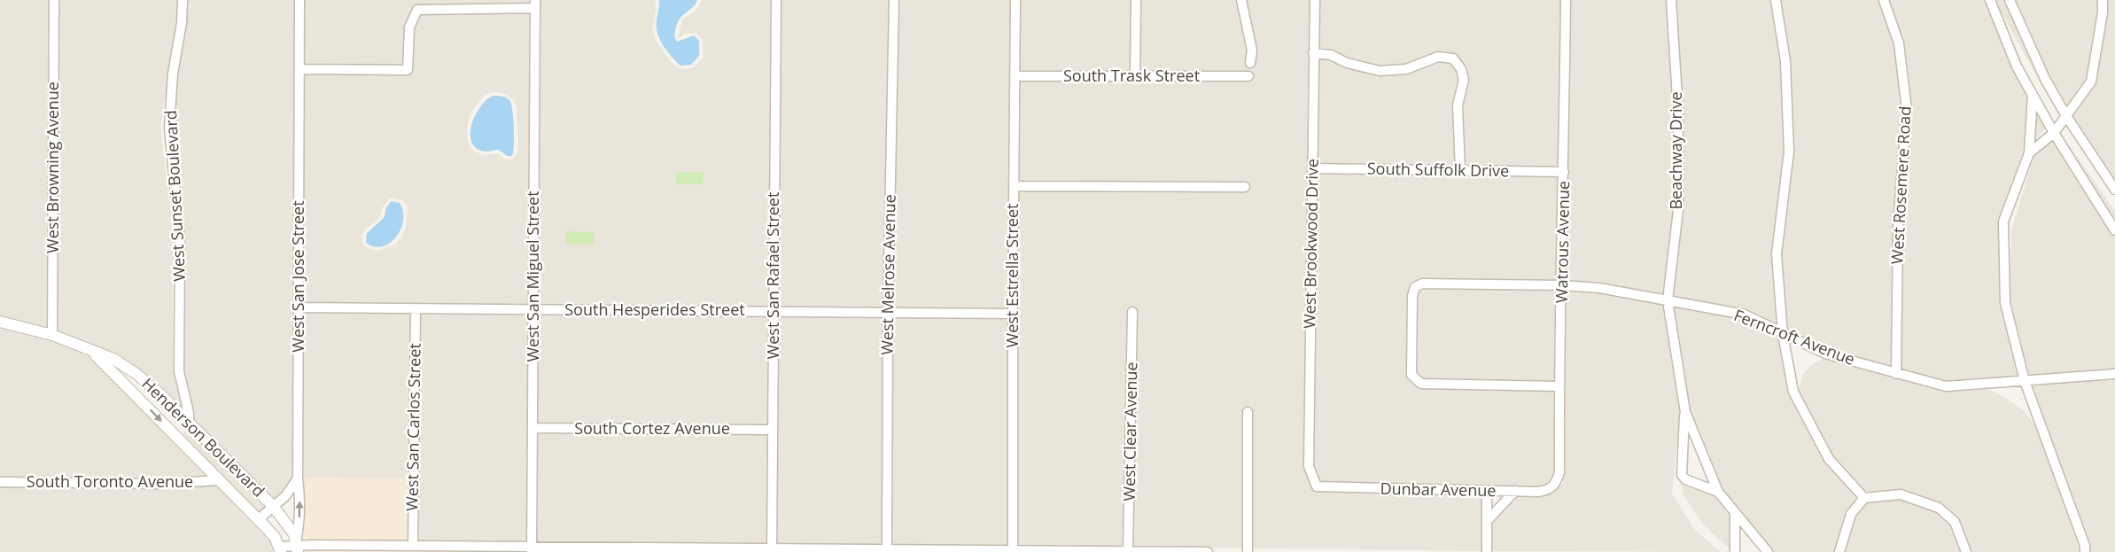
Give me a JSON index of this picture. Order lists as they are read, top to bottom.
{
  "streets": {
    "street": [
      "South Trask Street",
      "Beachway Drive",
      "West Browning Avenue",
      "South Suffolk Drive",
      "West Rosemere Road",
      "West Sunset Boulevard",
      "Watrous Avenue",
      "West Brookwood Drive",
      "West Melrose Avenue",
      "West San Rafael Street",
      "West Estrella Street",
      "West San Jose Street",
      "West San Miguel Street",
      "South Hesperides Street",
      "Ferncroft Avenue",
      "West San Carlos Street",
      "South Cortez Avenue",
      "West Clear Avenue",
      "Henderson Boulevard",
      "South Toronto Avenue",
      "Dunbar Avenue"
    ]
  },
  "crossings": [
    ["South Trask Street", "West Estrella Street"],
    ["Beachway Drive", "Ferncroft Avenue"],
    ["West Browning Avenue", "Henderson Boulevard"],
    ["South Suffolk Drive", "Watrous Avenue"],
    ["South Suffolk Drive", "West Brookwood Drive"],
    ["West Rosemere Road", "Ferncroft Avenue"],
    ["West Sunset Boulevard", "Henderson Boulevard"],
    ["Watrous Avenue", "Ferncroft Avenue"],
    ["Watrous Avenue", "Dunbar Avenue"],
    ["West Brookwood Drive", "Dunbar Avenue"],
    ["West Melrose Avenue", "South Hesperides Street"],
    ["West San Rafael Street", "South Hesperides Street"],
    ["West San Rafael Street", "South Cortez Avenue"],
    ["West Estrella Street", "South Hesperides Street"],
    ["West San Jose Street", "South Hesperides Street"],
    ["West San Jose Street", "Henderson Boulevard"],
    ["West San Miguel Street", "South Hesperides Street"],
    ["West San Miguel Street", "South Cortez Avenue"],
    ["South Hesperides Street", "West San Carlos Street"],
    ["Henderson Boulevard", "South Toronto Avenue"]
  ]
}
